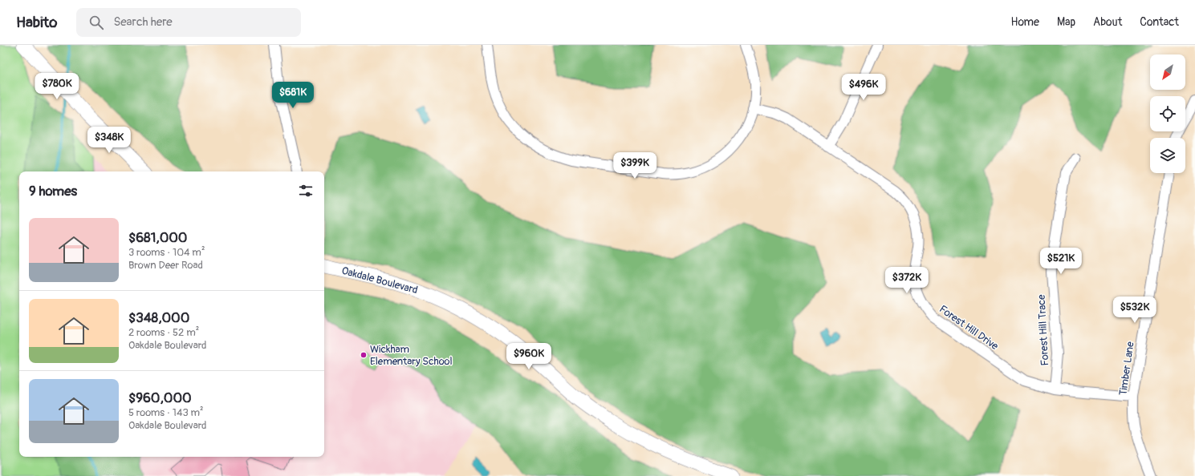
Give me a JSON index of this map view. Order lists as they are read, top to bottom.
{
  "streets": {
    "main road": ["Oakdale Boulevard"],
    "street": ["Forest Hill Drive", "Forest Hill Trace", "Timber Lane"]
  },
  "crossings": [
    ["Forest Hill Drive", "Forest Hill Trace"],
    ["Forest Hill Drive", "Timber Lane"]
  ],
  "places": ["Wickham Elementary School"],
  "north": "bottom left",
  "page": {
    "header": "Habito",
    "search": "Search here",
    "nav": [
      "Home",
      "Map",
      "About",
      "Contact"
    ],
    "price": [
      "$780K",
      "$496K",
      "$681K",
      "$348K",
      "$399K",
      "$521K",
      "$372K",
      "$532K",
      "$960K"
    ],
    "heading": "9 homes",
    "list": [
      {
        "name": "$681,000",
        "note": "3 rooms · 104 m² · Brown Deer Road"
      },
      {
        "name": "$348,000",
        "note": "2 rooms · 52 m² · Oakdale Boulevard"
      },
      {
        "name": "$960,000",
        "note": "5 rooms · 143 m² · Oakdale Boulevard"
      }
    ]
  }
}
